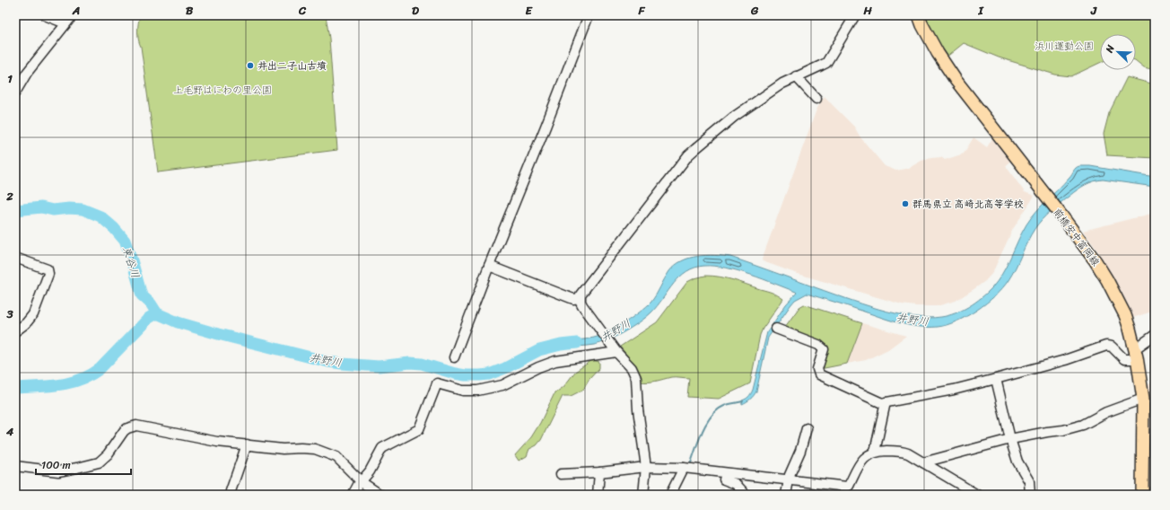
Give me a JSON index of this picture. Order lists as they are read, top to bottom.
{
  "streets": {
    "main road": ["前橋安中富岡線"]
  },
  "water": ["東谷川", "井野川"],
  "parks": ["浜川運動公園", "上毛野はにわの里公園"],
  "places": ["井出二子山古墳", "群馬県立 高崎北高等学校"],
  "scale_bar": "100 m",
  "north": "top left",
  "grid": {
    "columns": [
      "A",
      "B",
      "C",
      "D",
      "E",
      "F",
      "G",
      "H",
      "I",
      "J"
    ],
    "rows": [
      "1",
      "2",
      "3",
      "4"
    ]
  }
}
